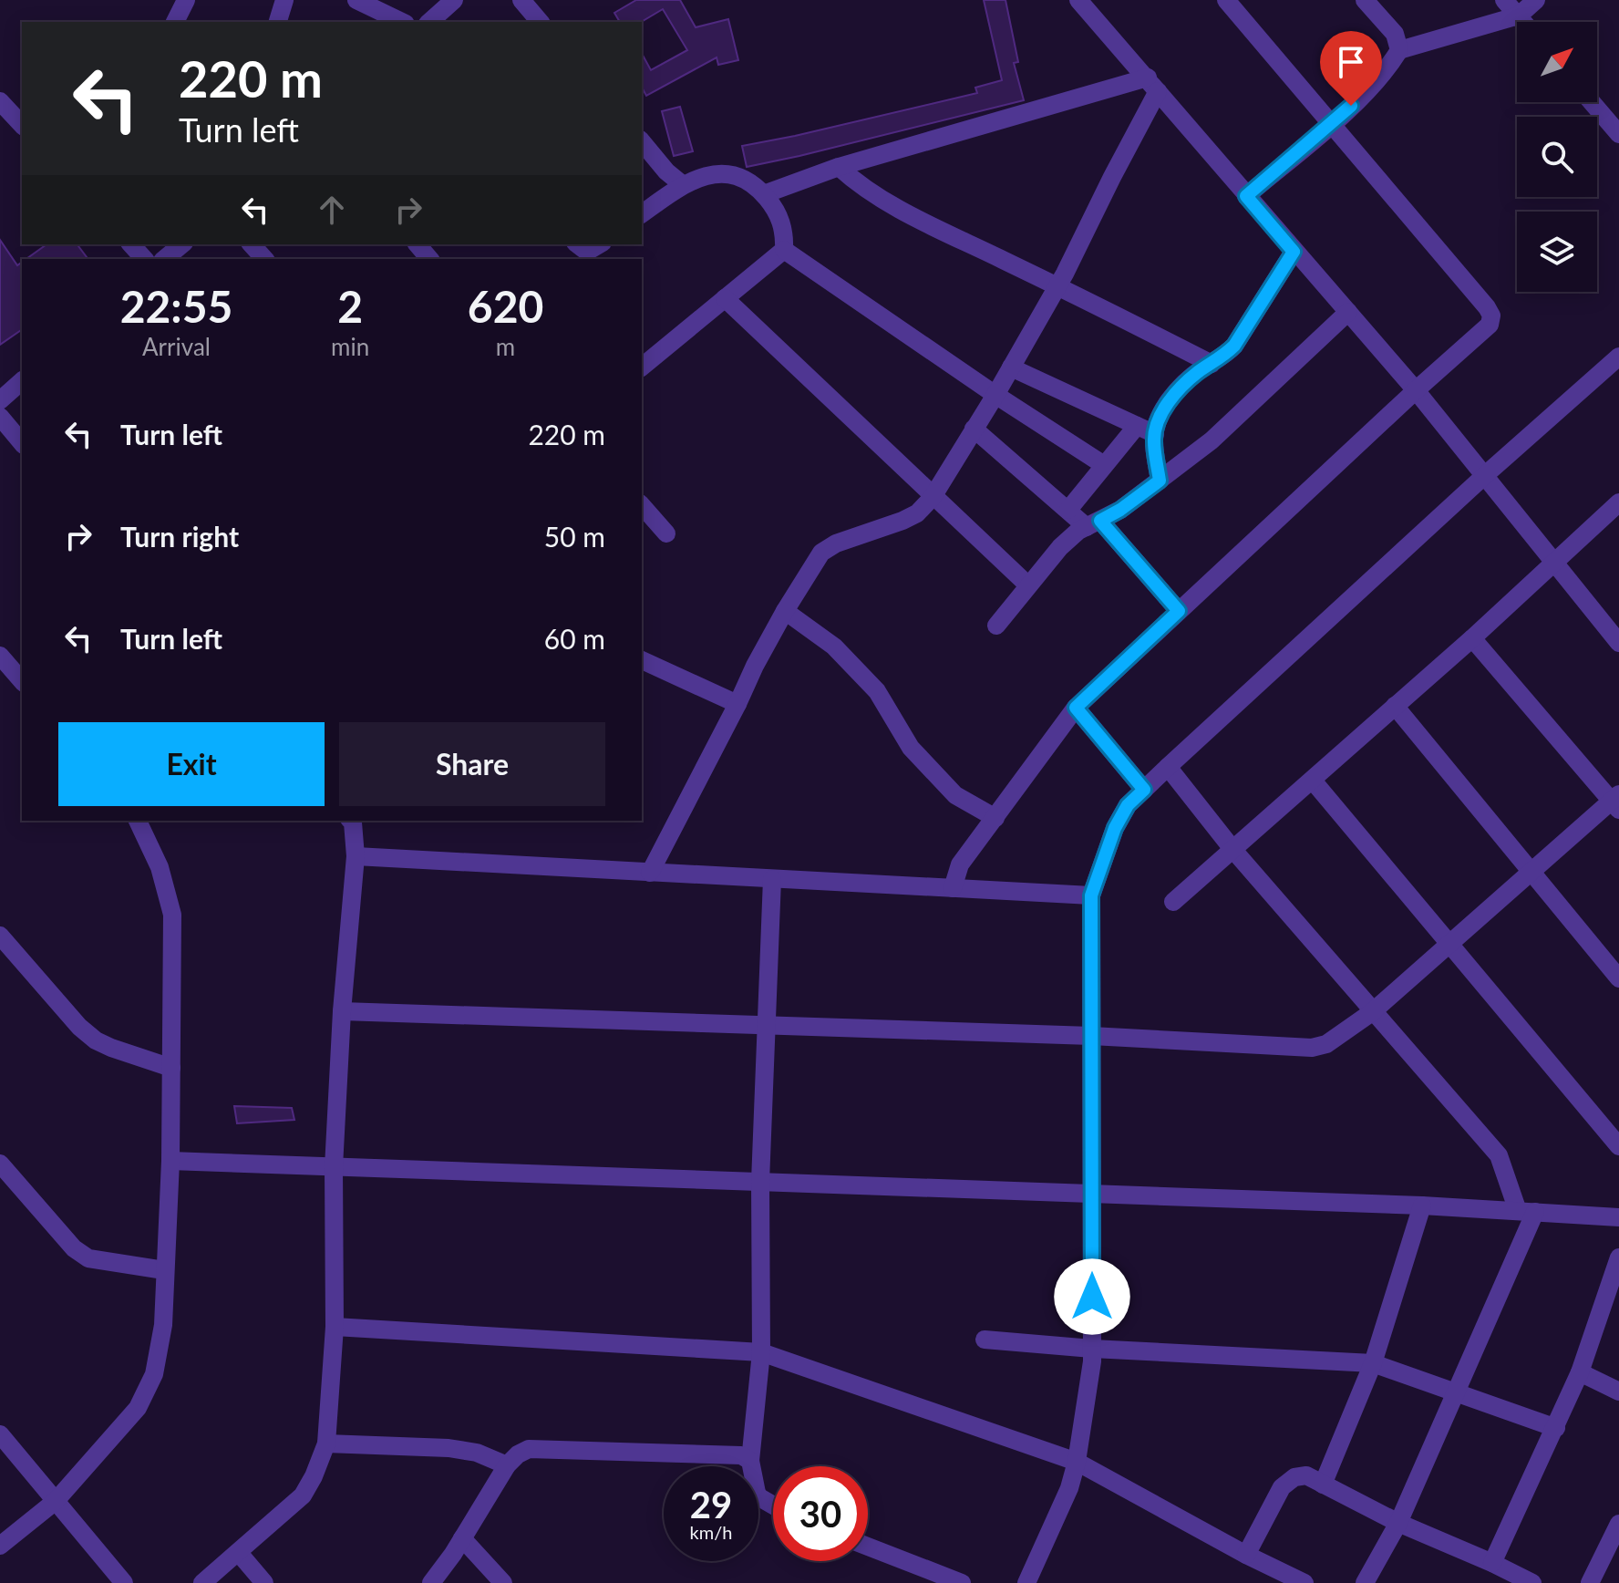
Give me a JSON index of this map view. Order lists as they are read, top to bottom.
{
  "north": "top right",
  "page": {
    "turn": ["220 m", "Turn left"],
    "eta": [
      "22:55",
      "Arrival",
      "2",
      "min",
      "620",
      "m"
    ],
    "list": [
      {
        "name": "Turn left",
        "value": "220 m"
      },
      {
        "name": "Turn right",
        "value": "50 m"
      },
      {
        "name": "Turn left",
        "value": "60 m"
      }
    ],
    "buttons": ["Exit", "Share"],
    "speed": "29 km/h",
    "limit": "30"
  }
}
